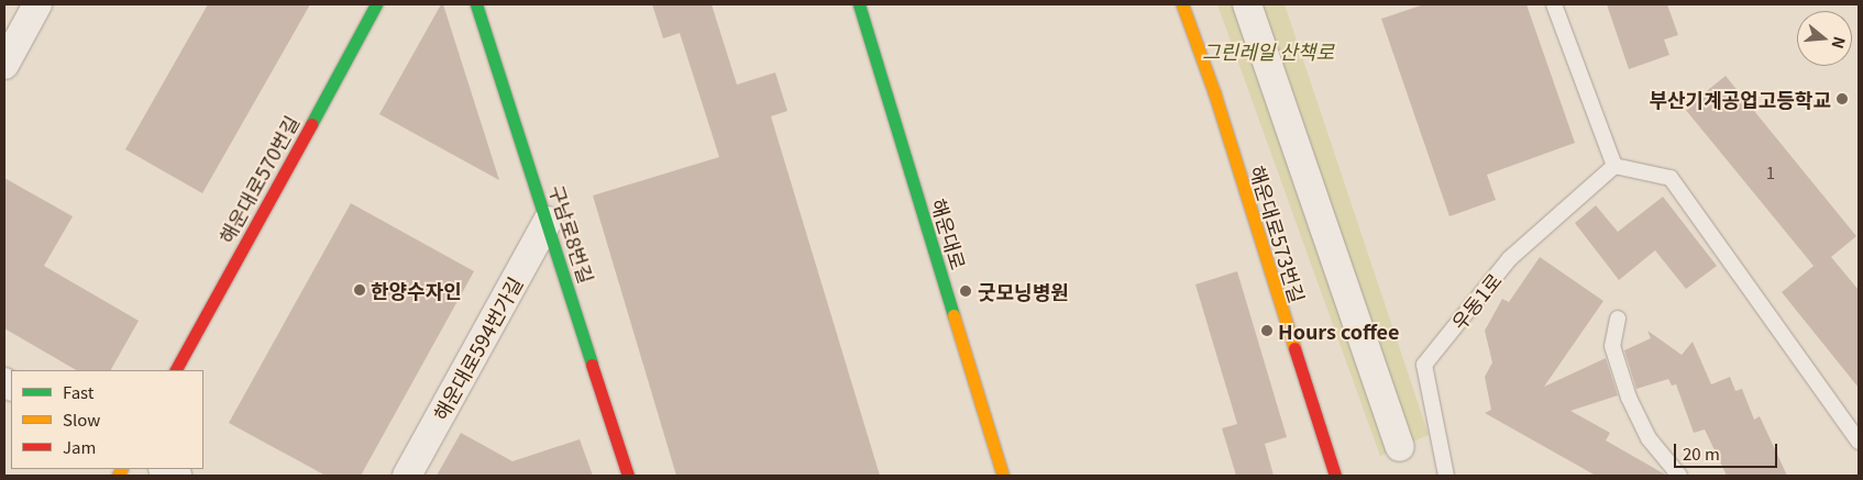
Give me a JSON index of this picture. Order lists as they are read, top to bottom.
{
  "streets": {
    "street": [
      "해운대로570번길",
      "구남로8번길",
      "해운대로",
      "해운대로573번길",
      "해운대로594번가길"
    ],
    "lane": ["우동1로"]
  },
  "crossings": [
    ["구남로8번길", "해운대로594번가길"]
  ],
  "parks": ["그린레일 산책로"],
  "places": [
    "부산기계공업고등학교",
    "한양수자인",
    "굿모닝병원",
    "Hours coffee"
  ],
  "house_numbers": ["1"],
  "legend": ["Fast", "Slow", "Jam"],
  "scale_bar": "20 m",
  "north": "right"
}
